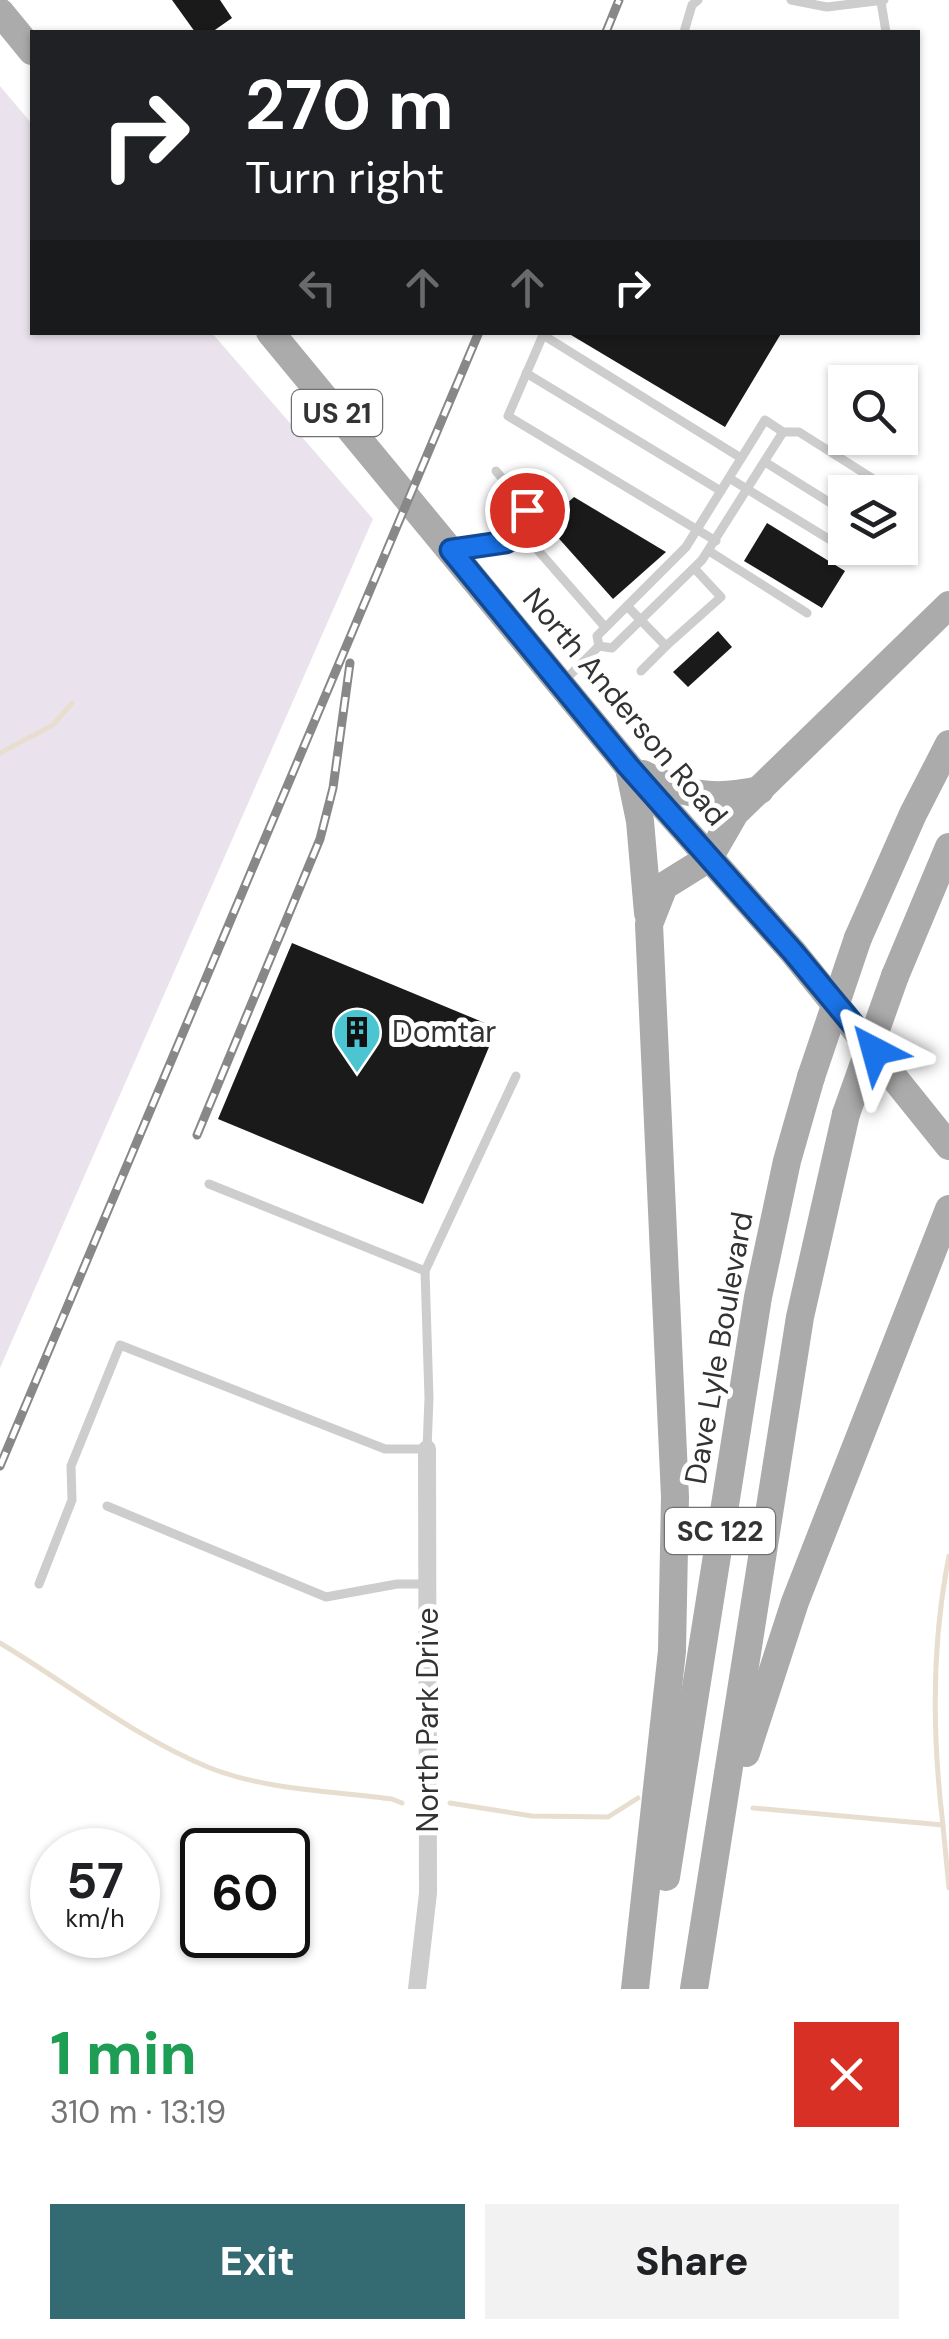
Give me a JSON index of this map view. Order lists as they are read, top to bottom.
{
  "streets": {
    "main road": [
      "US 21",
      "North Anderson Road",
      "Dave Lyle Boulevard",
      "SC 122"
    ],
    "street": ["North Park Drive"]
  },
  "places": {
    "building": ["Domtar"]
  },
  "page": {
    "turn": ["270 m", "Turn right"],
    "speed": "57 km/h",
    "limit": "60",
    "heading": ["1 min", "310 m · 13:19"],
    "buttons": ["Exit", "Share"]
  }
}
